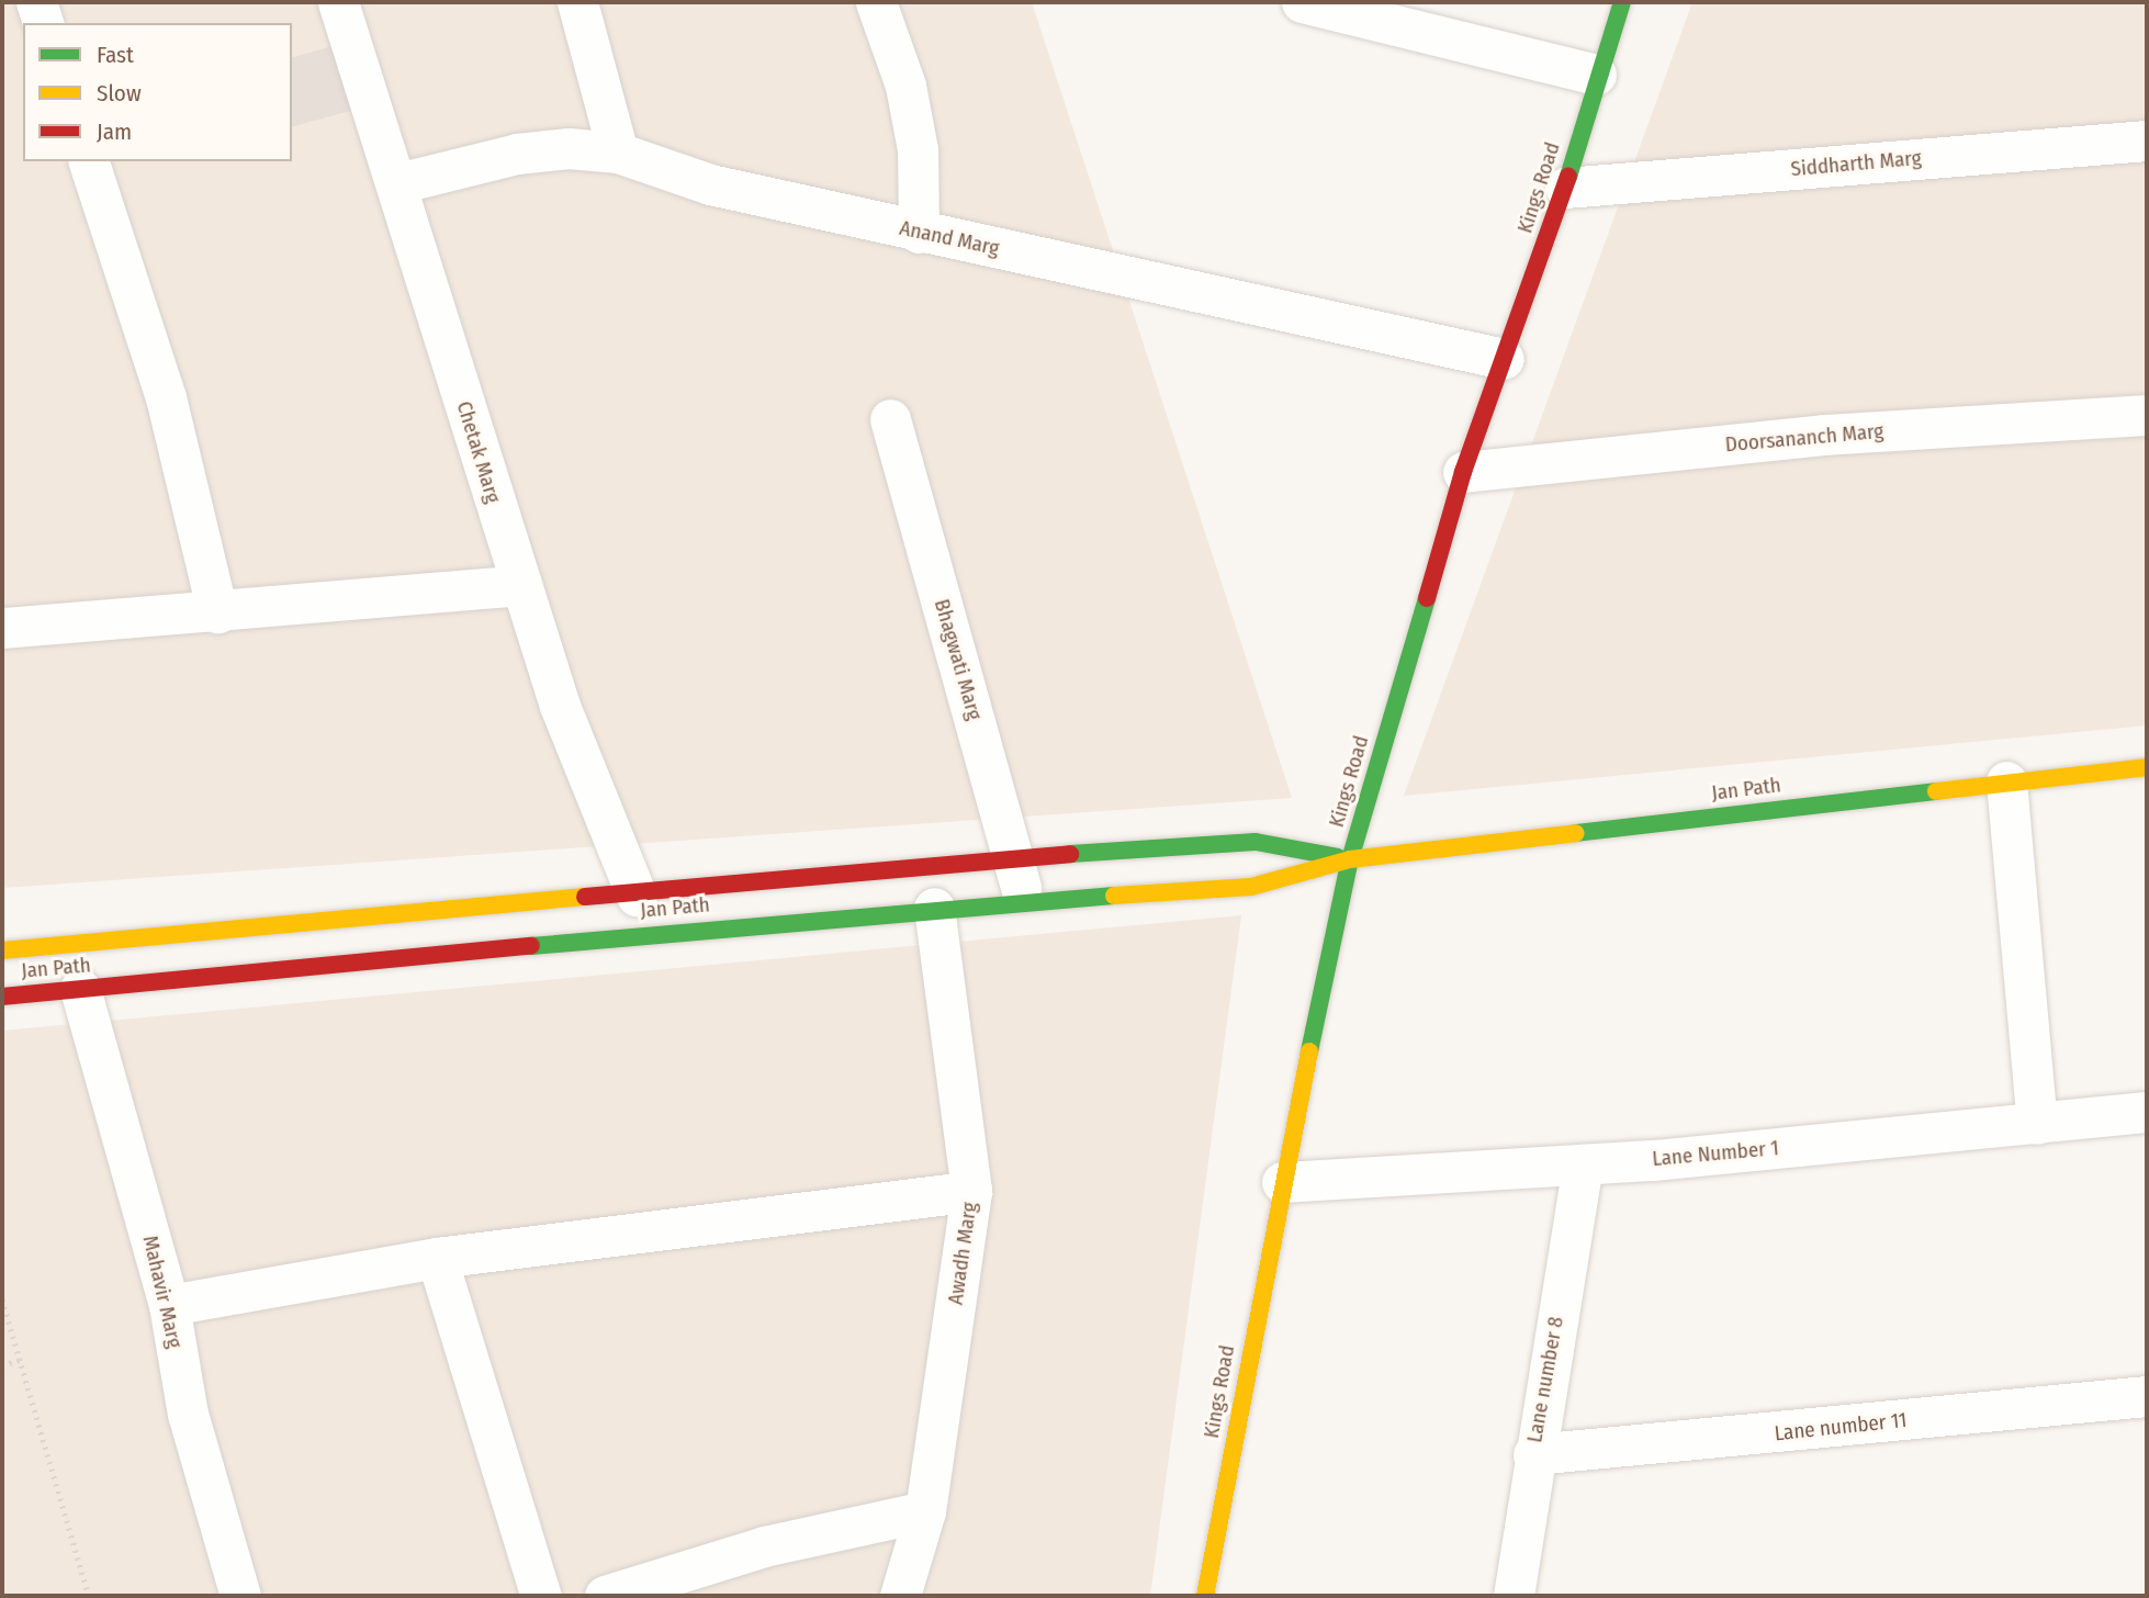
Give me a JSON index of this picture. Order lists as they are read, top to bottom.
{
  "streets": {
    "street": [
      "Siddharth Marg",
      "Kings Road",
      "Anand Marg",
      "Doorsananch Marg",
      "Chetak Marg",
      "Bhagwati Marg",
      "Jan Path",
      "Lane Number 1",
      "Awadh Marg",
      "Mahavir Marg",
      "Lane number 8",
      "Lane number 11"
    ]
  },
  "crossings": [
    ["Siddharth Marg", "Kings Road"],
    ["Kings Road", "Anand Marg"],
    ["Kings Road", "Doorsananch Marg"],
    ["Kings Road", "Jan Path"],
    ["Kings Road", "Lane Number 1"],
    ["Anand Marg", "Chetak Marg"],
    ["Chetak Marg", "Jan Path"],
    ["Bhagwati Marg", "Jan Path"],
    ["Jan Path", "Awadh Marg"],
    ["Jan Path", "Mahavir Marg"],
    ["Lane Number 1", "Lane number 8"],
    ["Lane number 8", "Lane number 11"]
  ],
  "legend": ["Fast", "Slow", "Jam"]
}
